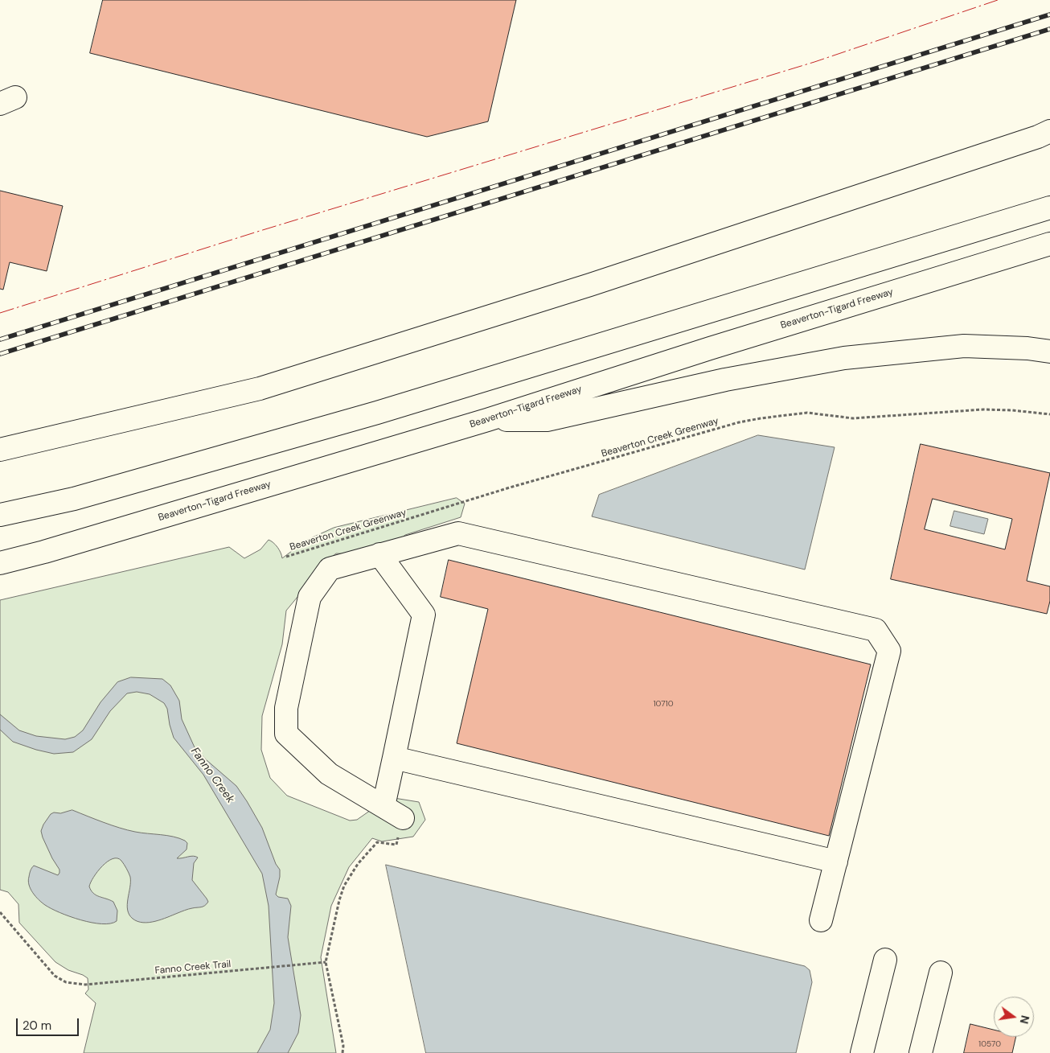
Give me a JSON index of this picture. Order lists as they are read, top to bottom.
{
  "streets": {
    "main road": ["Beaverton-Tigard Freeway"],
    "path": ["Beaverton Creek Greenway", "Fanno Creek Trail"]
  },
  "water": ["Fanno Creek"],
  "house_numbers": ["10710", "10570"],
  "scale_bar": "20 m",
  "north": "right"
}
